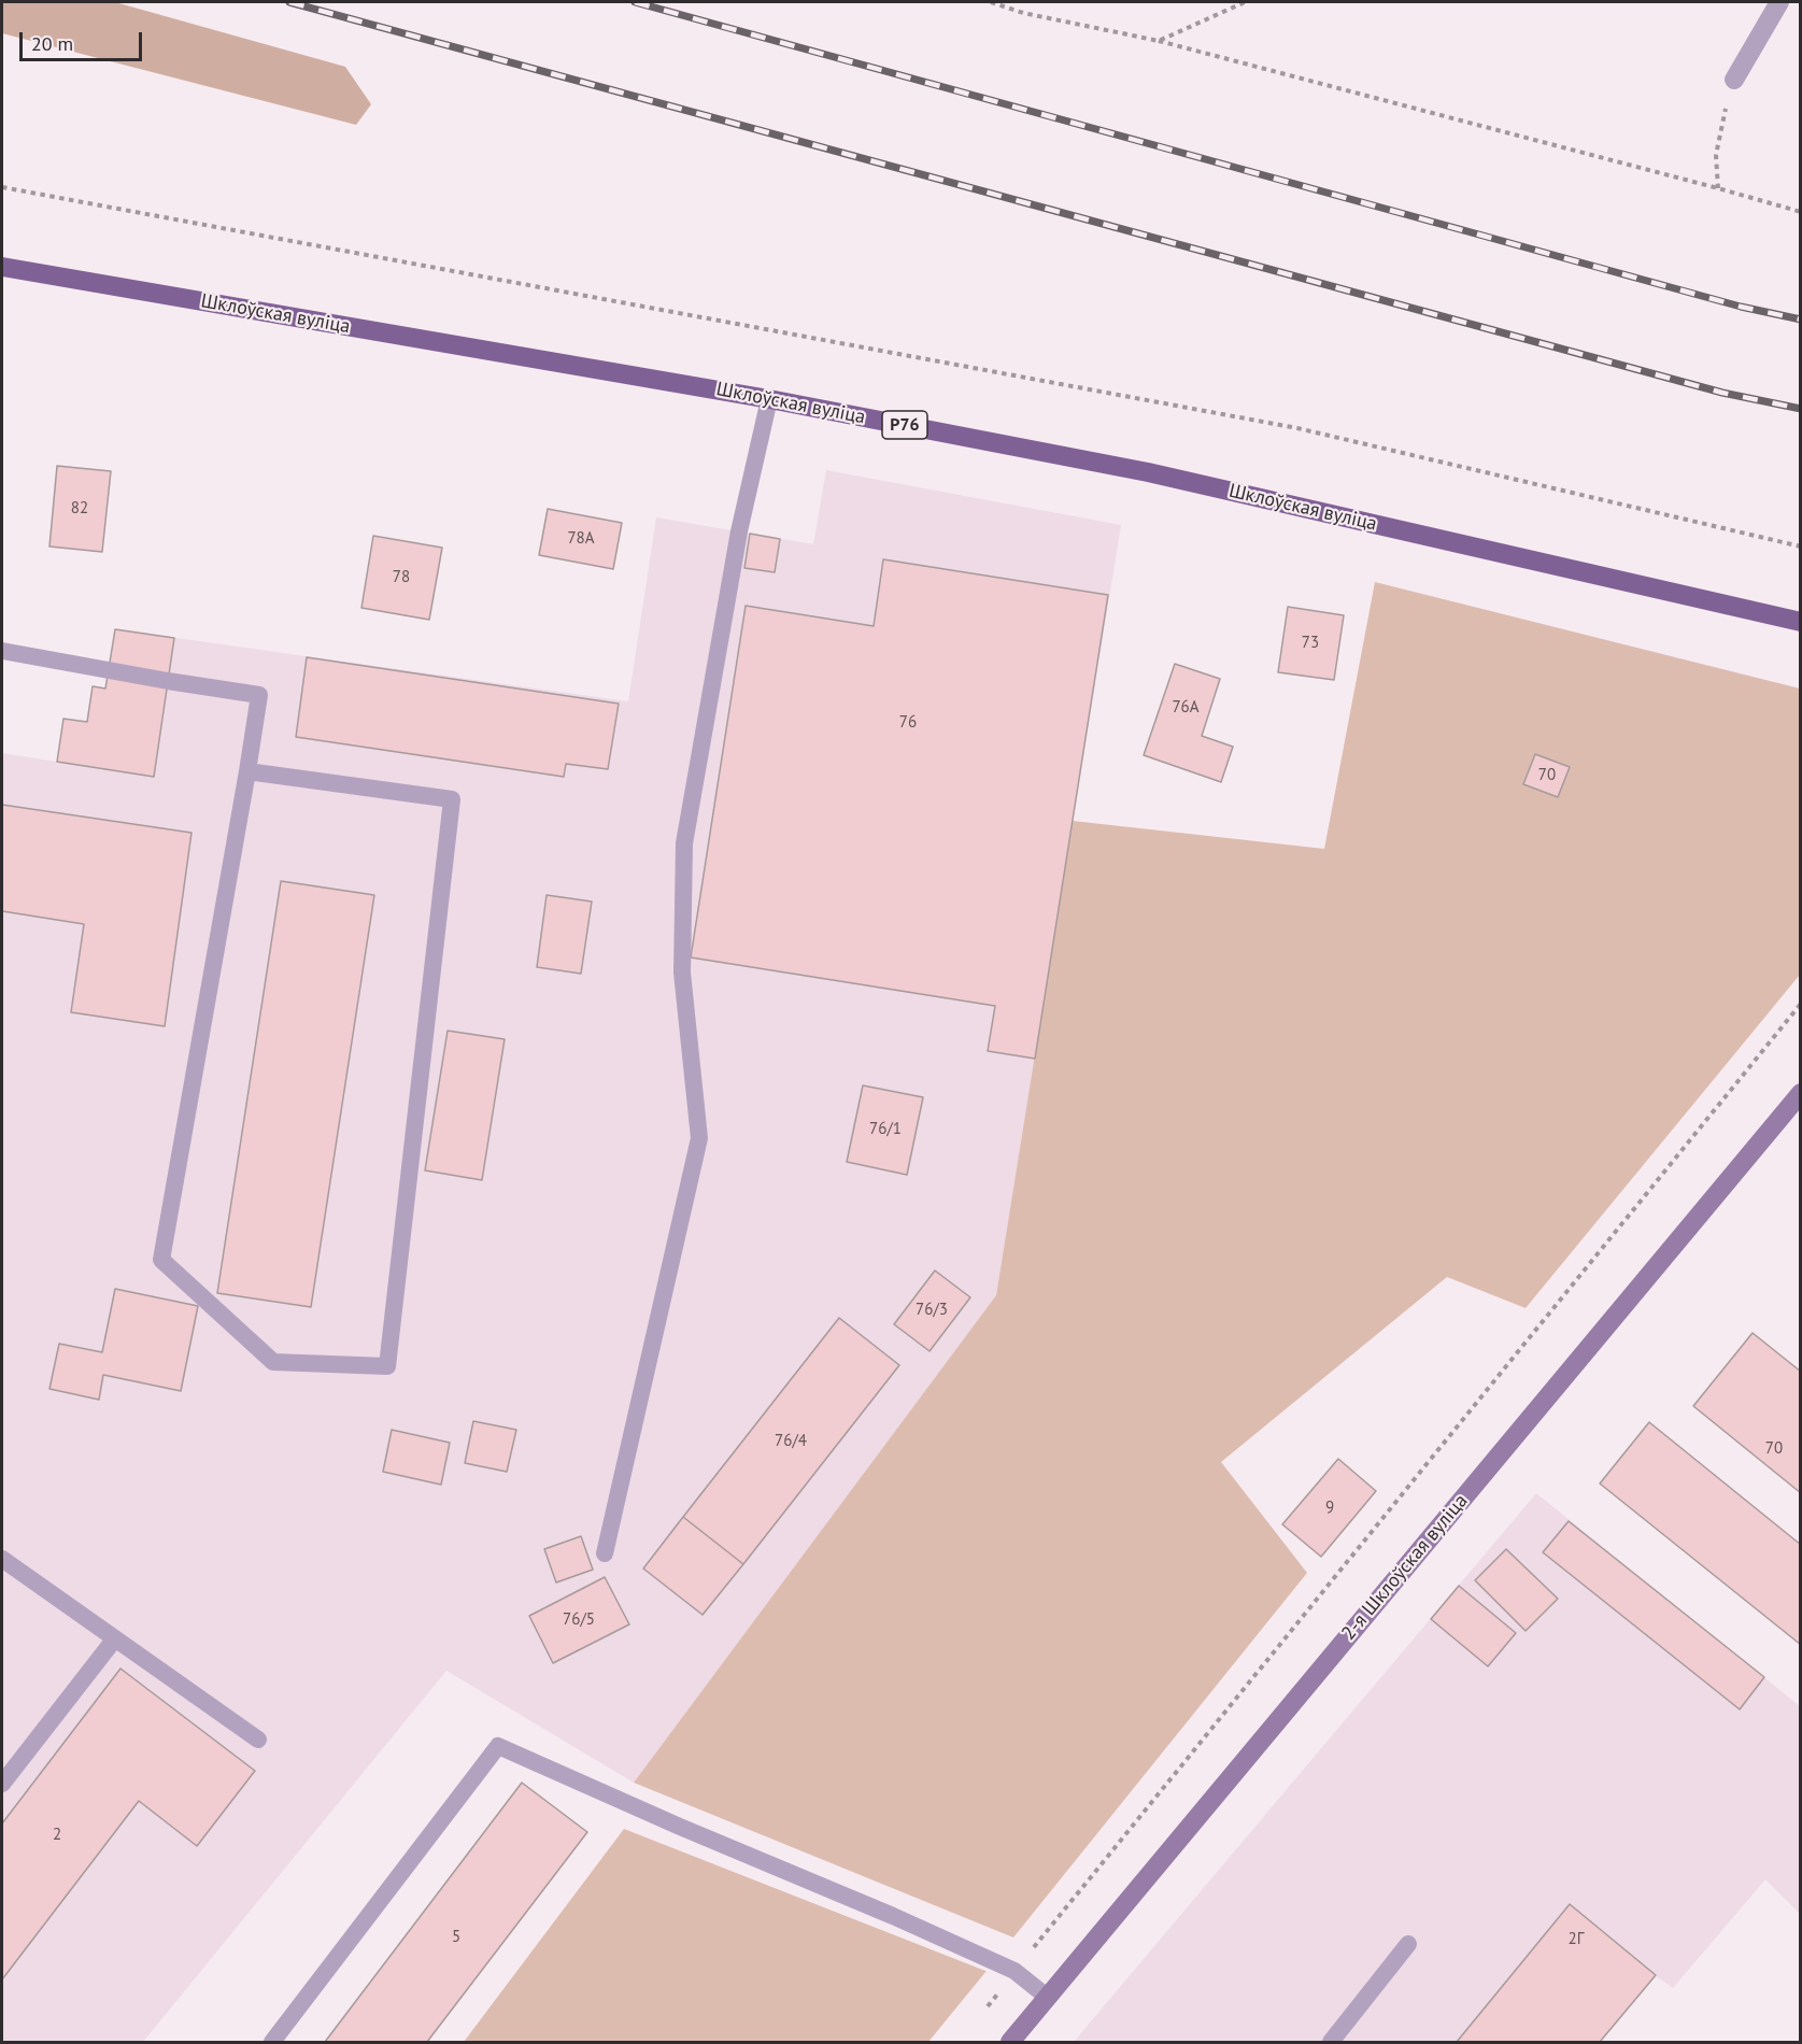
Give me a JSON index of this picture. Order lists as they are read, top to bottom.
{
  "streets": {
    "main road": ["Шклоўская вуліца", "Р76"],
    "street": ["2-я Шклоўская вуліца"]
  },
  "house_numbers": [
    "82",
    "78А",
    "78",
    "73",
    "76А",
    "76",
    "70",
    "76/1",
    "76/3",
    "76/4",
    "70",
    "9",
    "76/5",
    "2",
    "5",
    "2Г"
  ],
  "scale_bar": "20 m"
}
